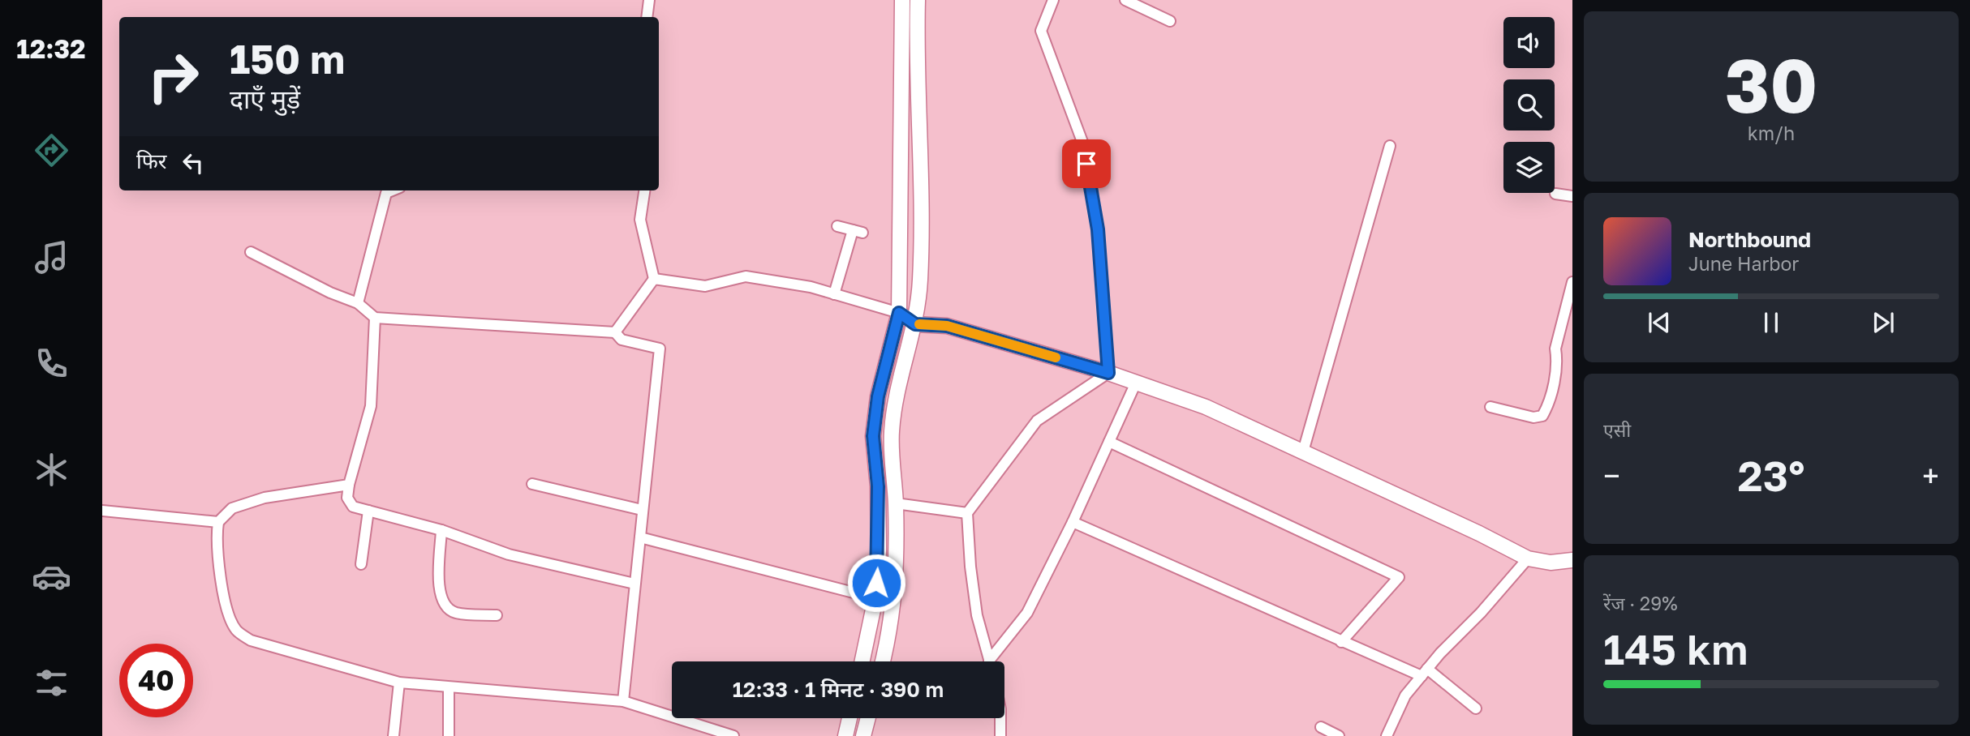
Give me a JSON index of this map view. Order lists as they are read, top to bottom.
{
  "page": {
    "tabs": "12:32",
    "tile": [
      ["30", "km/h"],
      "एसी",
      ["रेंज · 29%", "145 km"]
    ],
    "turn": ["150 m", "दाएँ मुड़ें"],
    "then": "फिर",
    "song": ["Northbound", "June Harbor"],
    "heat": ["−", "23°", "+"],
    "limit": "40",
    "trip": "12:33 · 1 मिनट · 390 m"
  }
}
